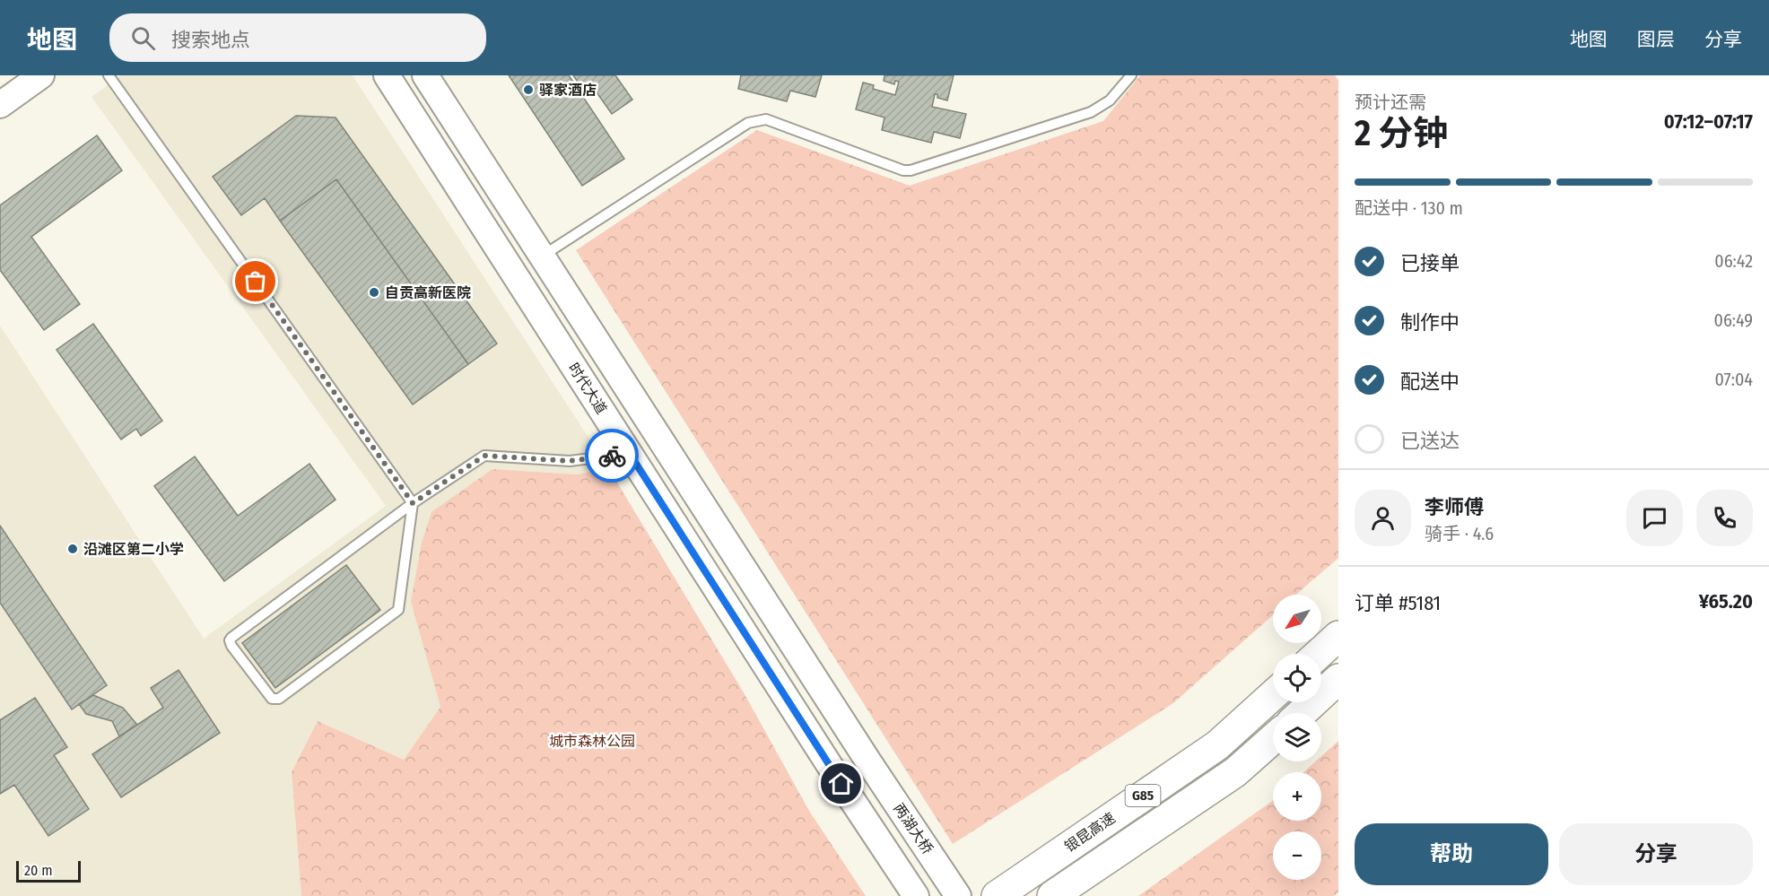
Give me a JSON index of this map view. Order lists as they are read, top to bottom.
{
  "streets": {
    "highway": ["G85", "银昆高速"],
    "main road": ["时代大道", "两湖大桥"]
  },
  "parks": ["城市森林公园"],
  "places": ["驿家酒店", "自贡高新医院", "沿滩区第二小学"],
  "scale_bar": "20 m",
  "north": "bottom left",
  "page": {
    "header": "地图",
    "search": "搜索地点",
    "nav": ["地图", "图层", "分享"],
    "heading": ["2 分钟", "预计还需", "07:12–07:17"],
    "panel": [
      "李师傅",
      "骑手 · 4.6",
      "订单 #5181",
      "¥65.20"
    ],
    "bar": "配送中 · 130 m",
    "list": [
      ["已接单", "06:42"],
      ["制作中", "06:49"],
      ["配送中", "07:04"],
      "已送达"
    ],
    "map_buttons": ["+", "−"],
    "buttons": ["帮助", "分享"],
    "scale": "20 m"
  }
}
